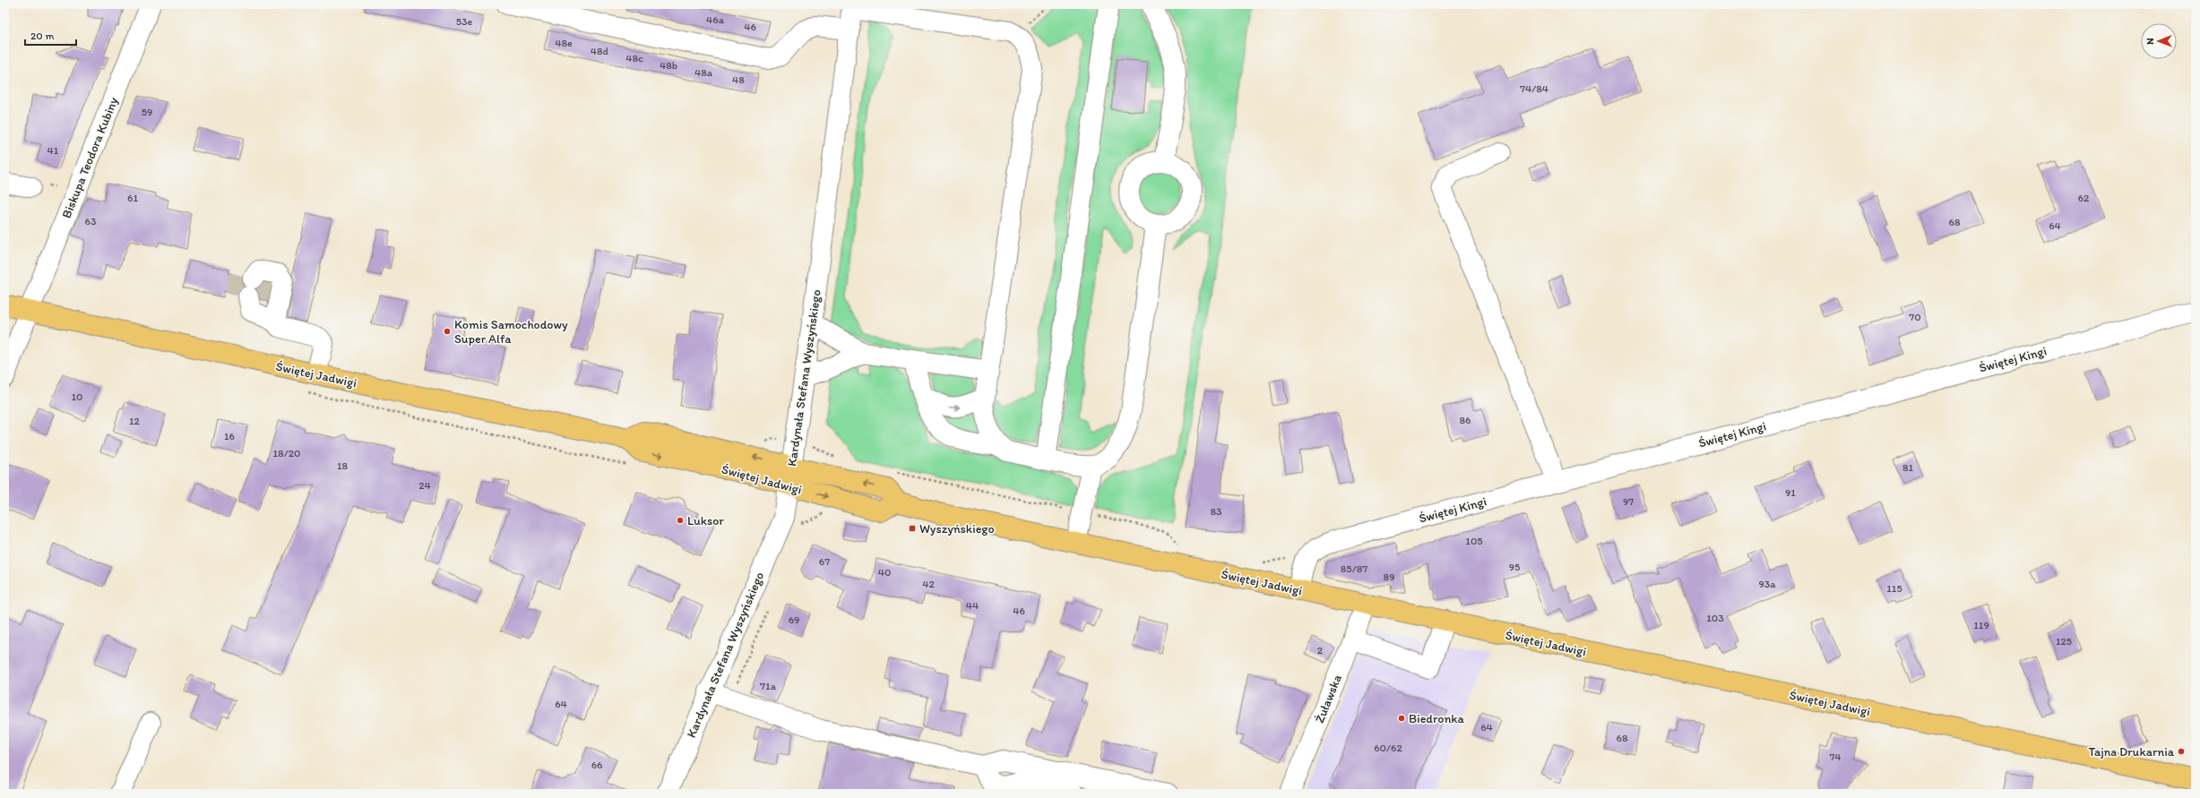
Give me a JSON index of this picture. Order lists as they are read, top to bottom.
{
  "streets": {
    "main road": ["Świętej Jadwigi"],
    "street": [
      "Biskupa Teodora Kubiny",
      "Świętej Kingi",
      "Kardynała Stefana Wyszyńskiego",
      "Żuławska"
    ]
  },
  "crossings": [
    ["Biskupa Teodora Kubiny", "Świętej Jadwigi"],
    ["Świętej Kingi", "Świętej Jadwigi"],
    ["Świętej Jadwigi", "Kardynała Stefana Wyszyńskiego"],
    ["Świętej Jadwigi", "Żuławska"]
  ],
  "places": {
    "other": [
      "Komis Samochodowy Super Alfa",
      "Luksor",
      "Biedronka",
      "Tajna Drukarnia"
    ],
    "transit": ["Wyszyńskiego"]
  },
  "house_numbers": [
    "46a",
    "53e",
    "46",
    "48e",
    "48d",
    "48c",
    "48b",
    "48a",
    "48",
    "74/84",
    "59",
    "41",
    "61",
    "62",
    "63",
    "68",
    "64",
    "70",
    "10",
    "86",
    "12",
    "16",
    "18/20",
    "18",
    "81",
    "24",
    "91",
    "97",
    "83",
    "105",
    "67",
    "95",
    "85/87",
    "40",
    "89",
    "42",
    "93a",
    "115",
    "44",
    "46",
    "103",
    "69",
    "119",
    "125",
    "2",
    "71a",
    "64",
    "64",
    "68",
    "60/62",
    "74",
    "66"
  ],
  "scale_bar": "20 m",
  "north": "left"
}
